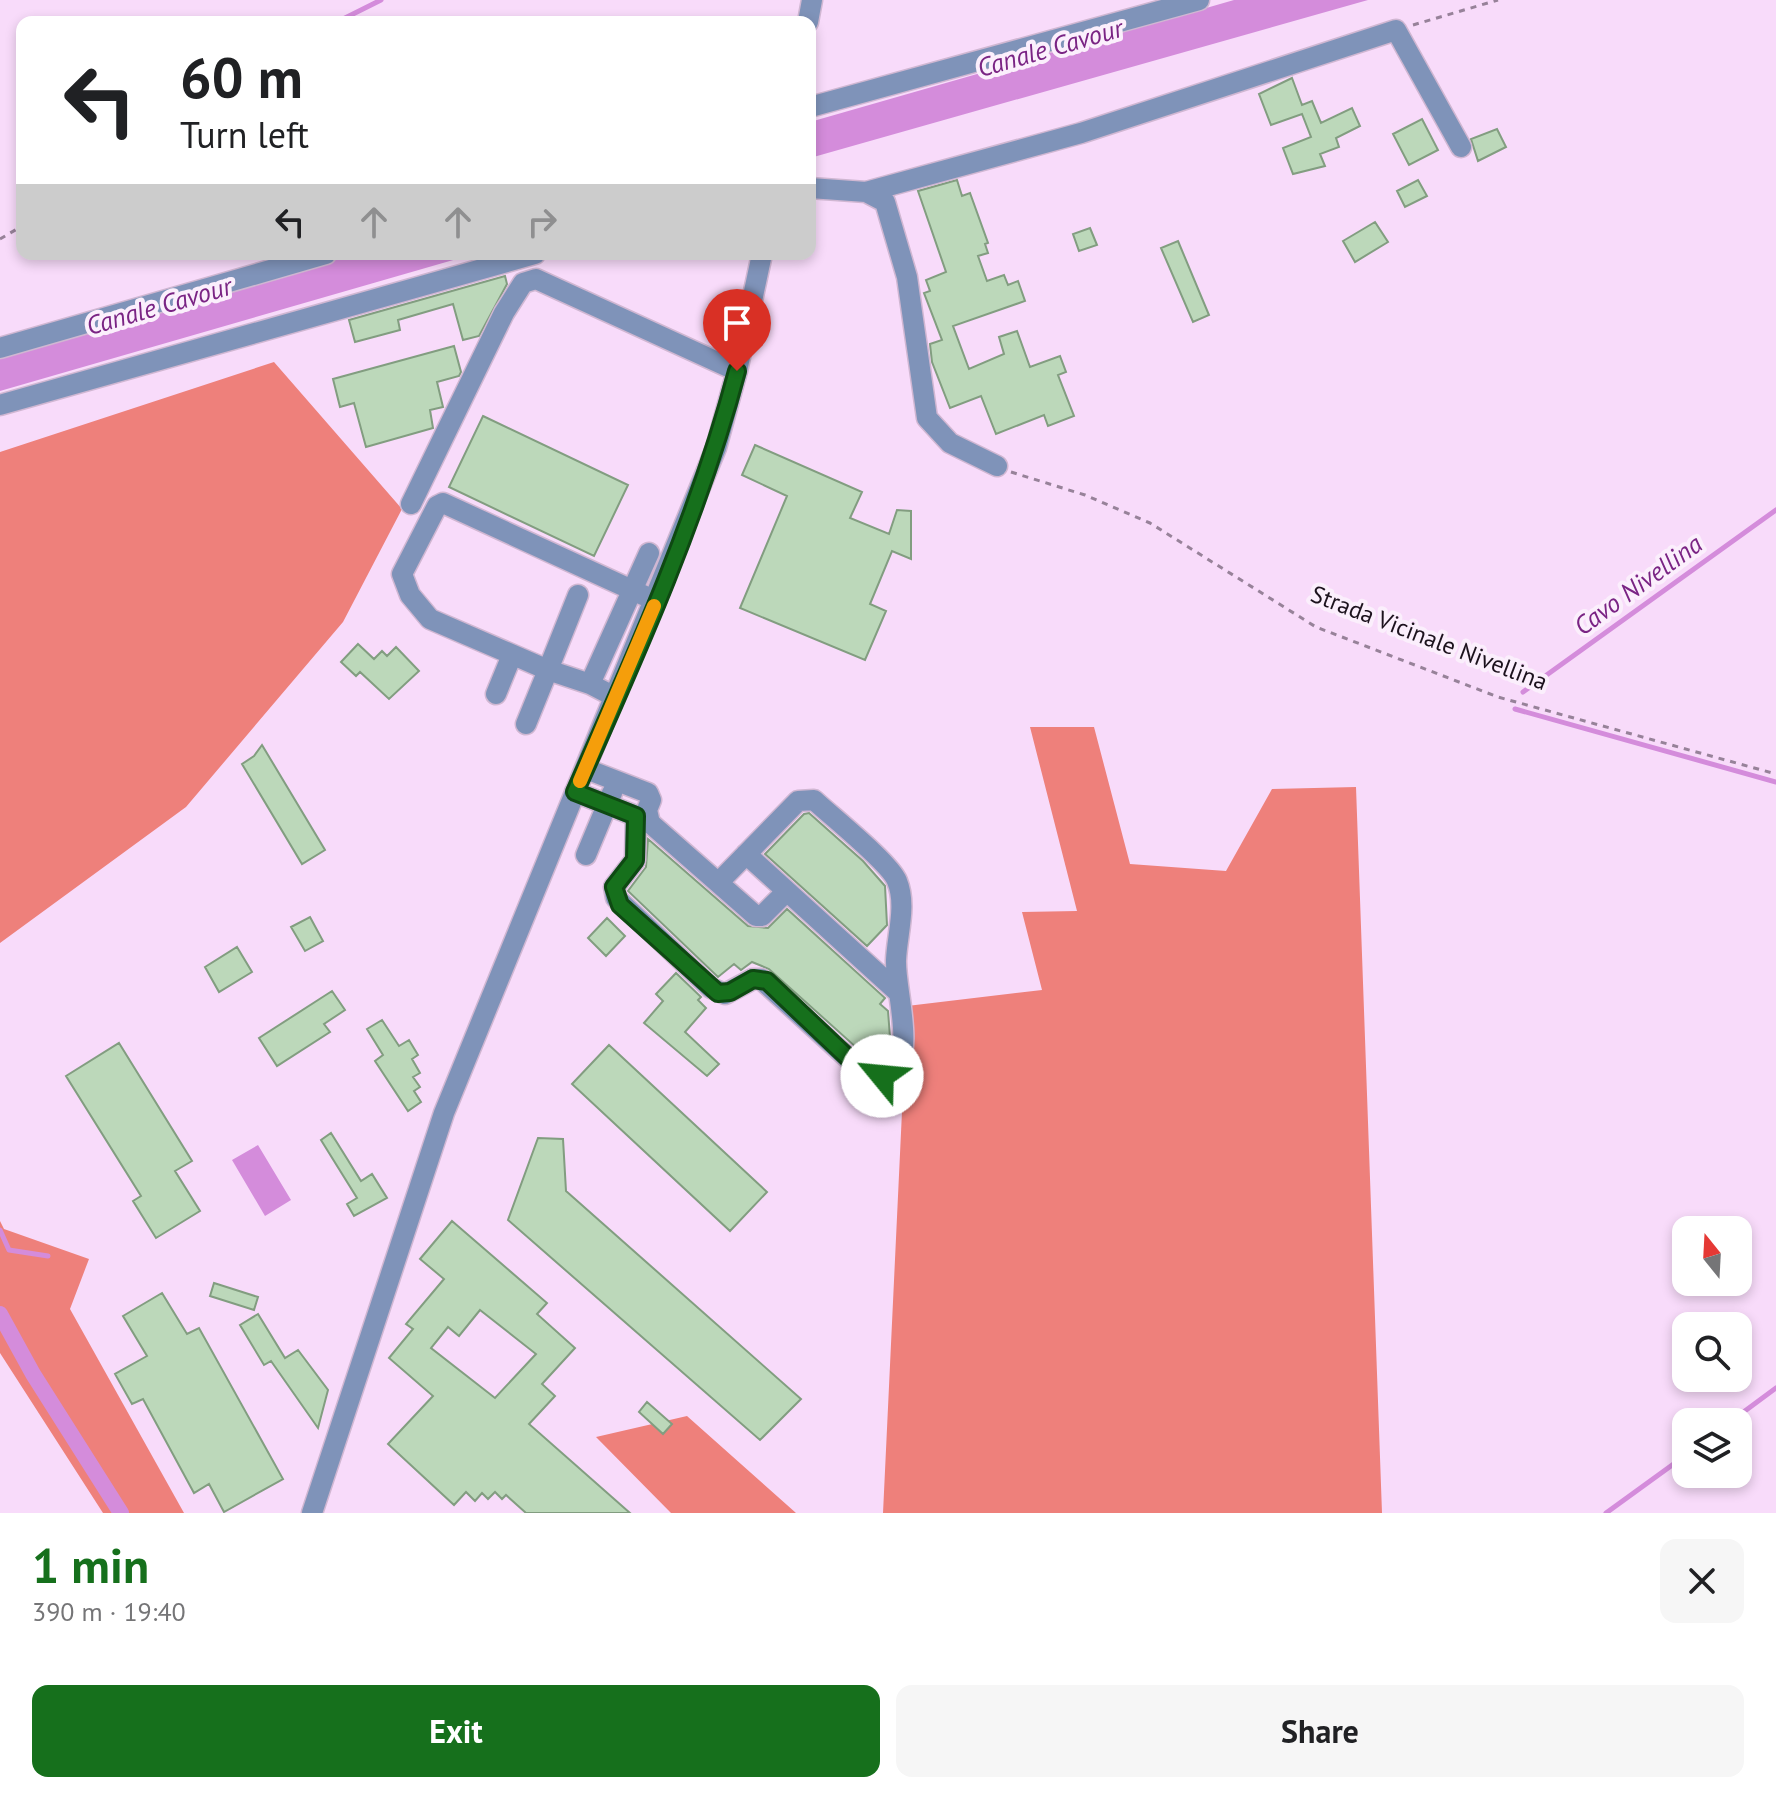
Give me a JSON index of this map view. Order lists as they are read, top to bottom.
{
  "streets": {
    "path": ["Strada Vicinale Nivellina"]
  },
  "water": ["Canale Cavour", "Cavo Nivellina"],
  "north": "top",
  "page": {
    "turn": ["60 m", "Turn left"],
    "heading": ["1 min", "390 m · 19:40"],
    "buttons": ["Exit", "Share"]
  }
}
